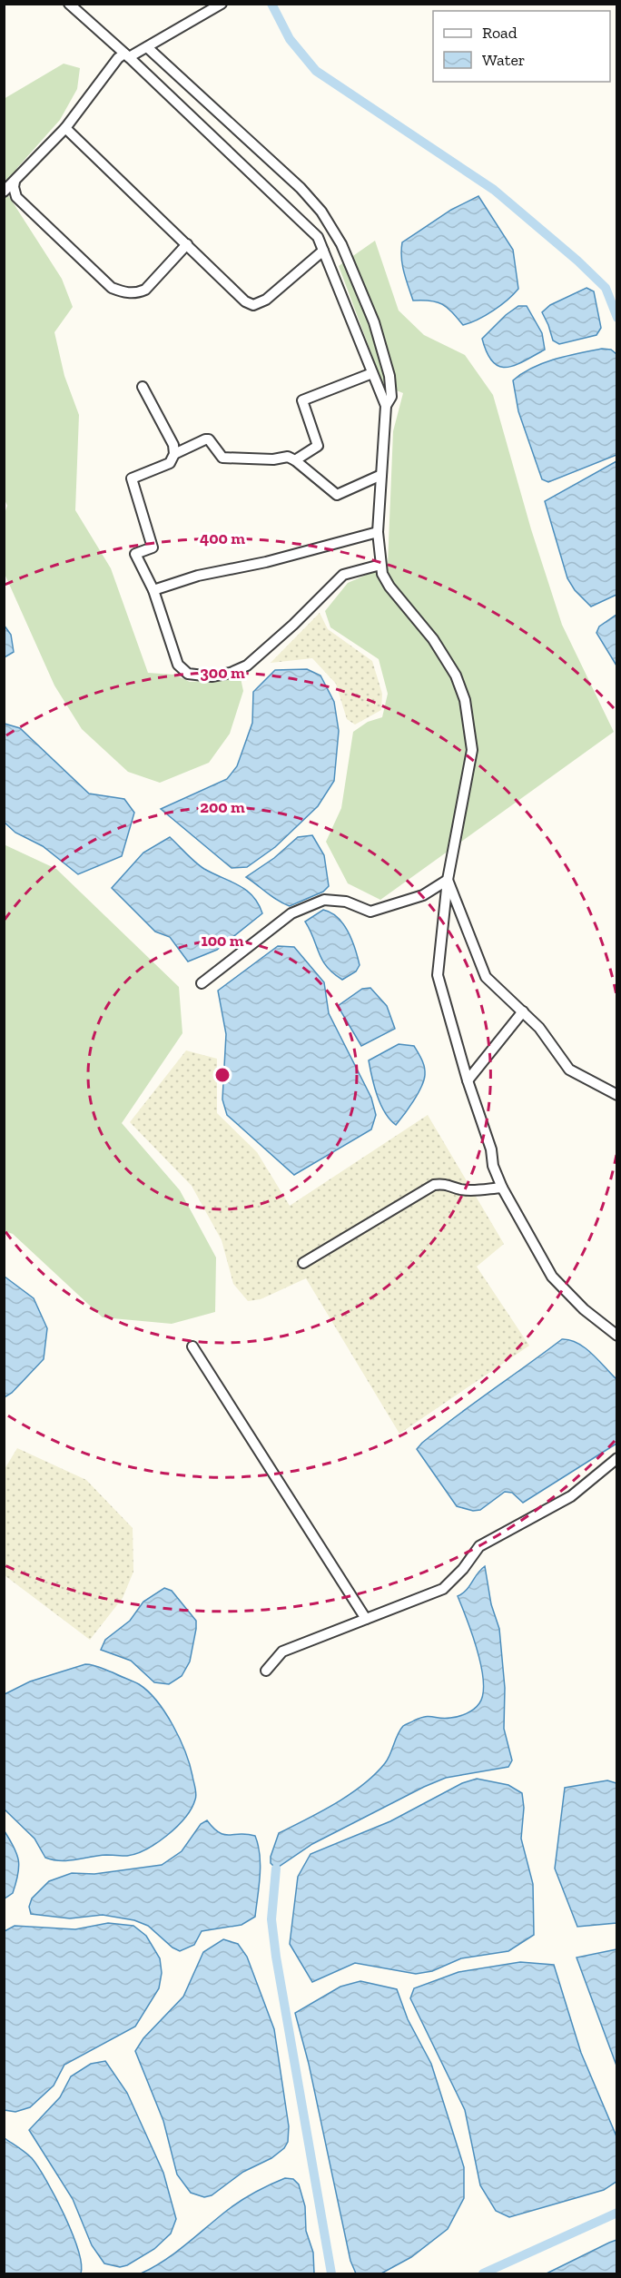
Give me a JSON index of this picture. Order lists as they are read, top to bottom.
{
  "legend": ["Road", "Water"],
  "rings": [
    "400 m",
    "300 m",
    "200 m",
    "100 m"
  ]
}
